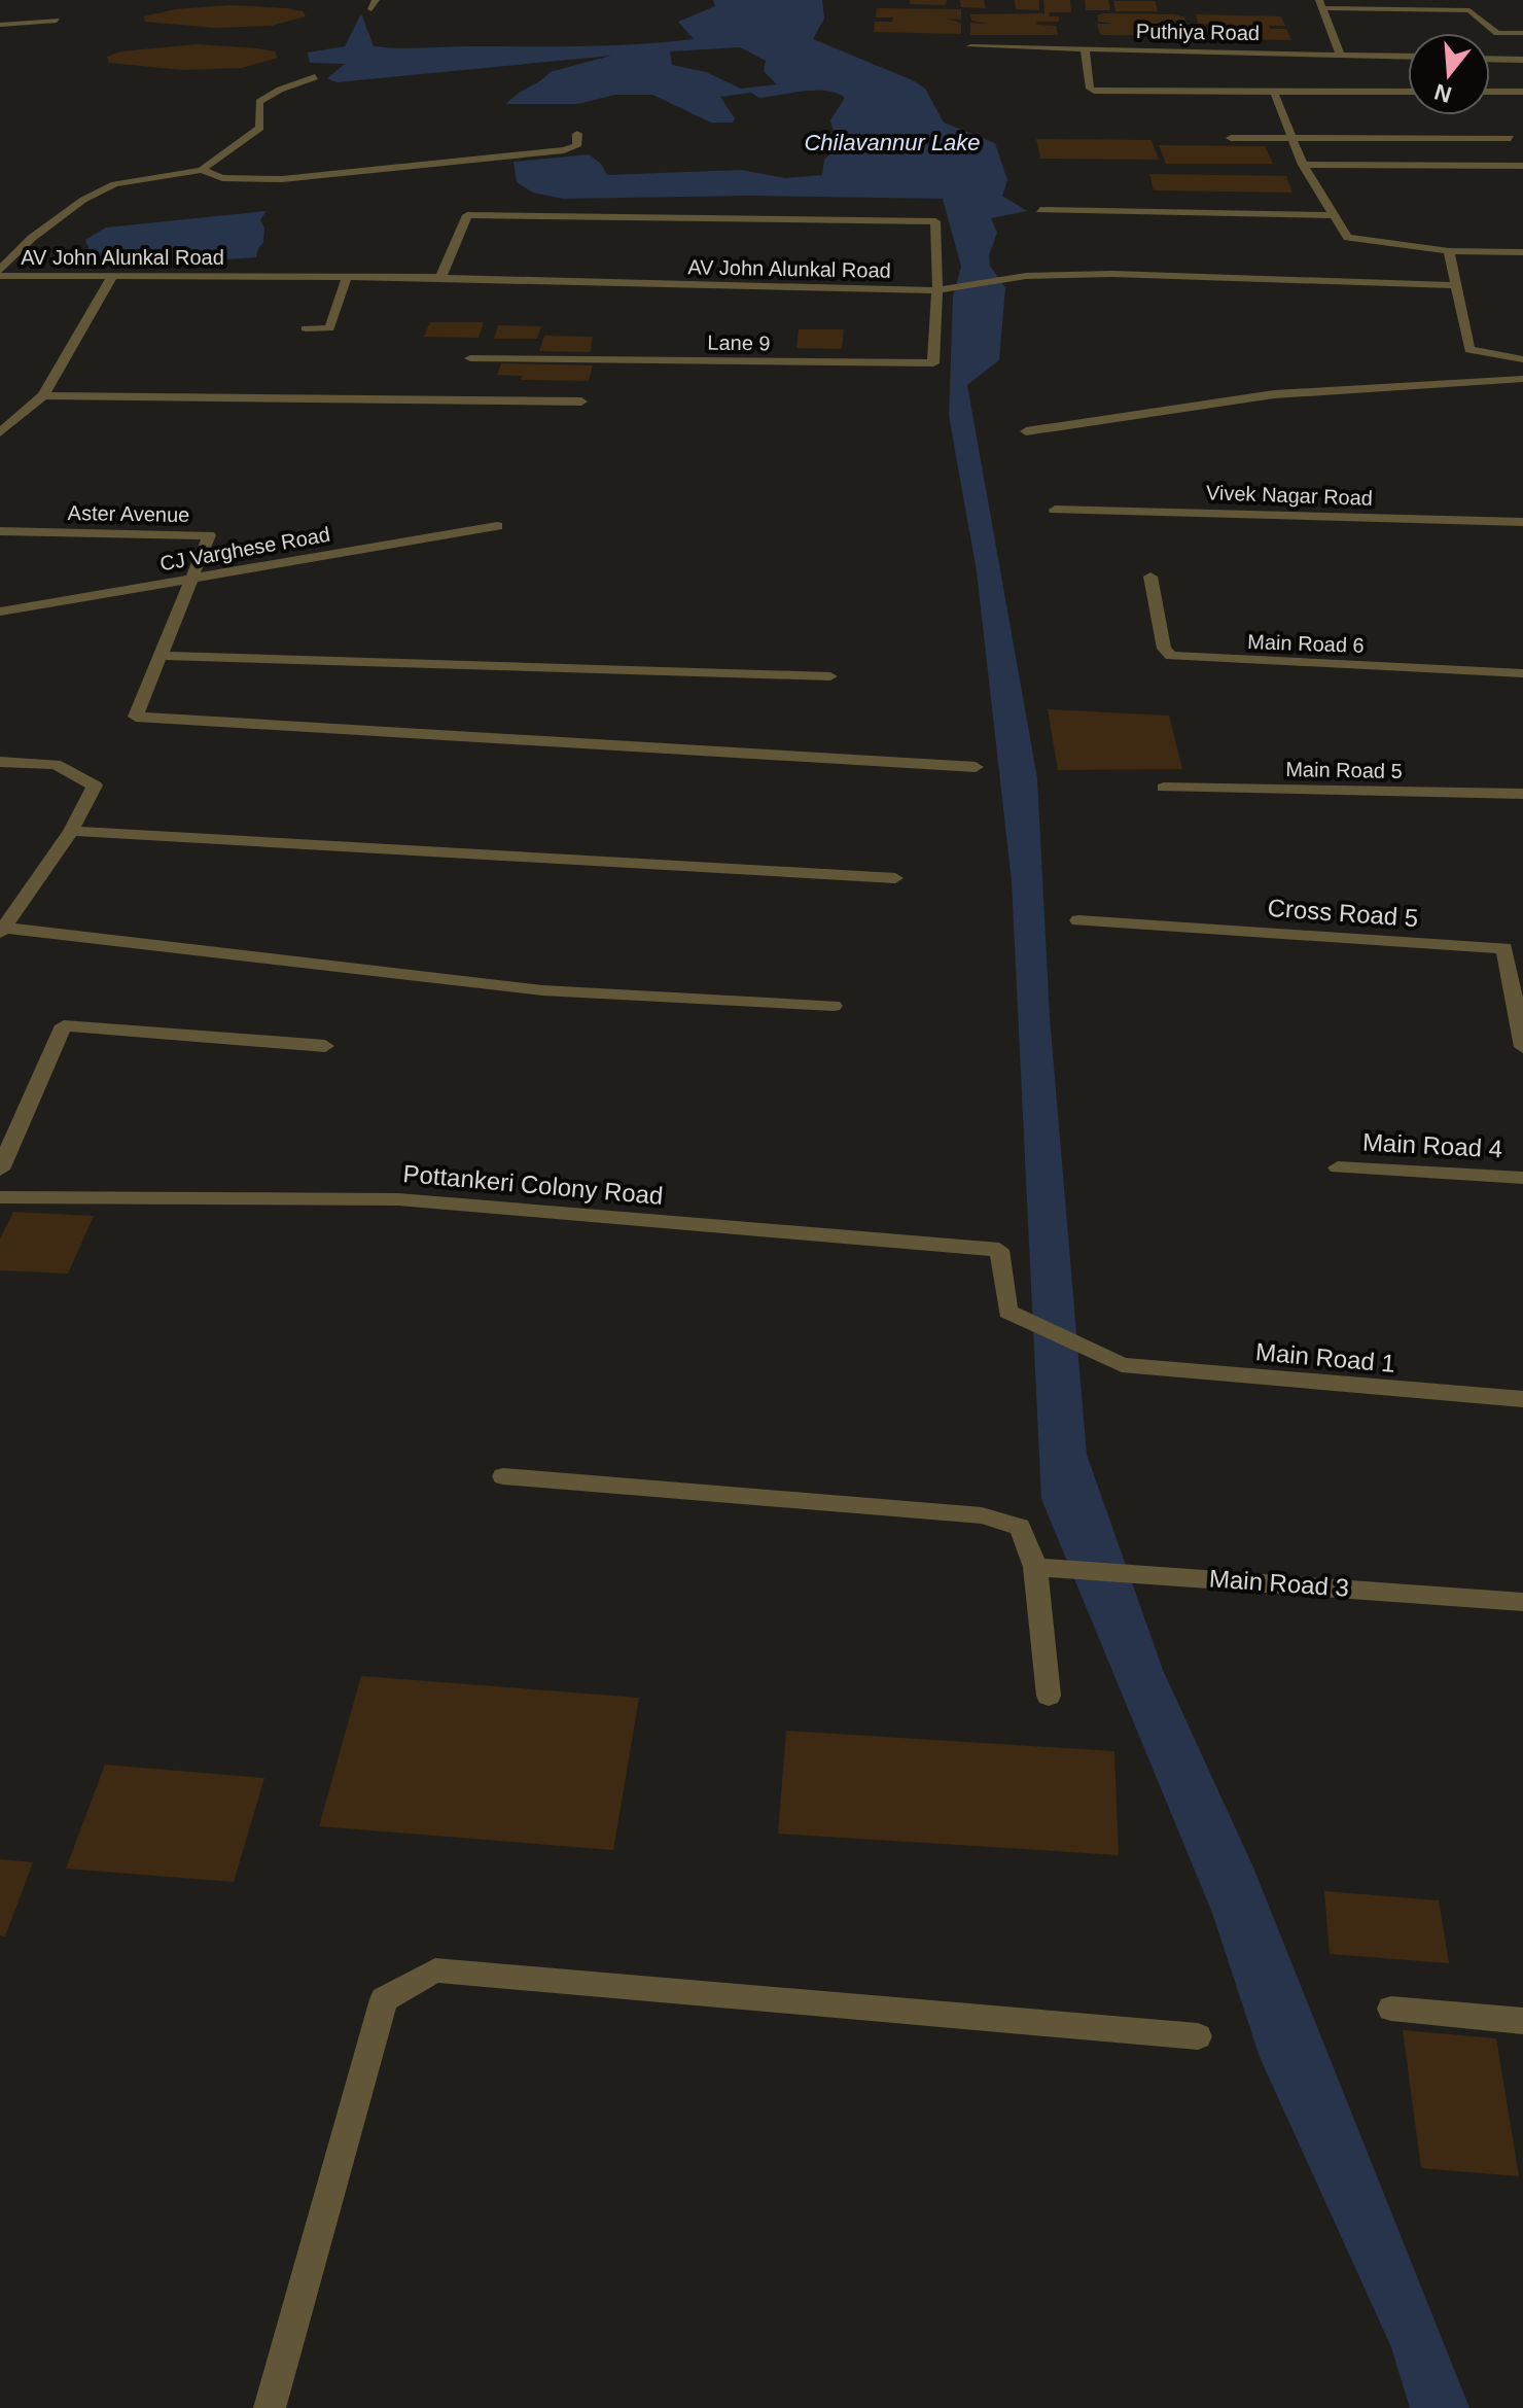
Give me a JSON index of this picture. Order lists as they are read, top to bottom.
{
  "streets": {
    "street": [
      "Puthiya Road",
      "AV John Alunkal Road",
      "Lane 9",
      "Vivek Nagar Road",
      "Aster Avenue",
      "CJ Varghese Road",
      "Main Road 6",
      "Main Road 5",
      "Cross Road 5",
      "Main Road 4",
      "Pottankeri Colony Road",
      "Main Road 1",
      "Main Road 3"
    ]
  },
  "crossings": [
    ["AV John Alunkal Road", "Lane 9"],
    ["Aster Avenue", "CJ Varghese Road"],
    ["Pottankeri Colony Road", "Main Road 1"]
  ],
  "water": ["Chilavannur Lake"],
  "north": "bottom"
}
